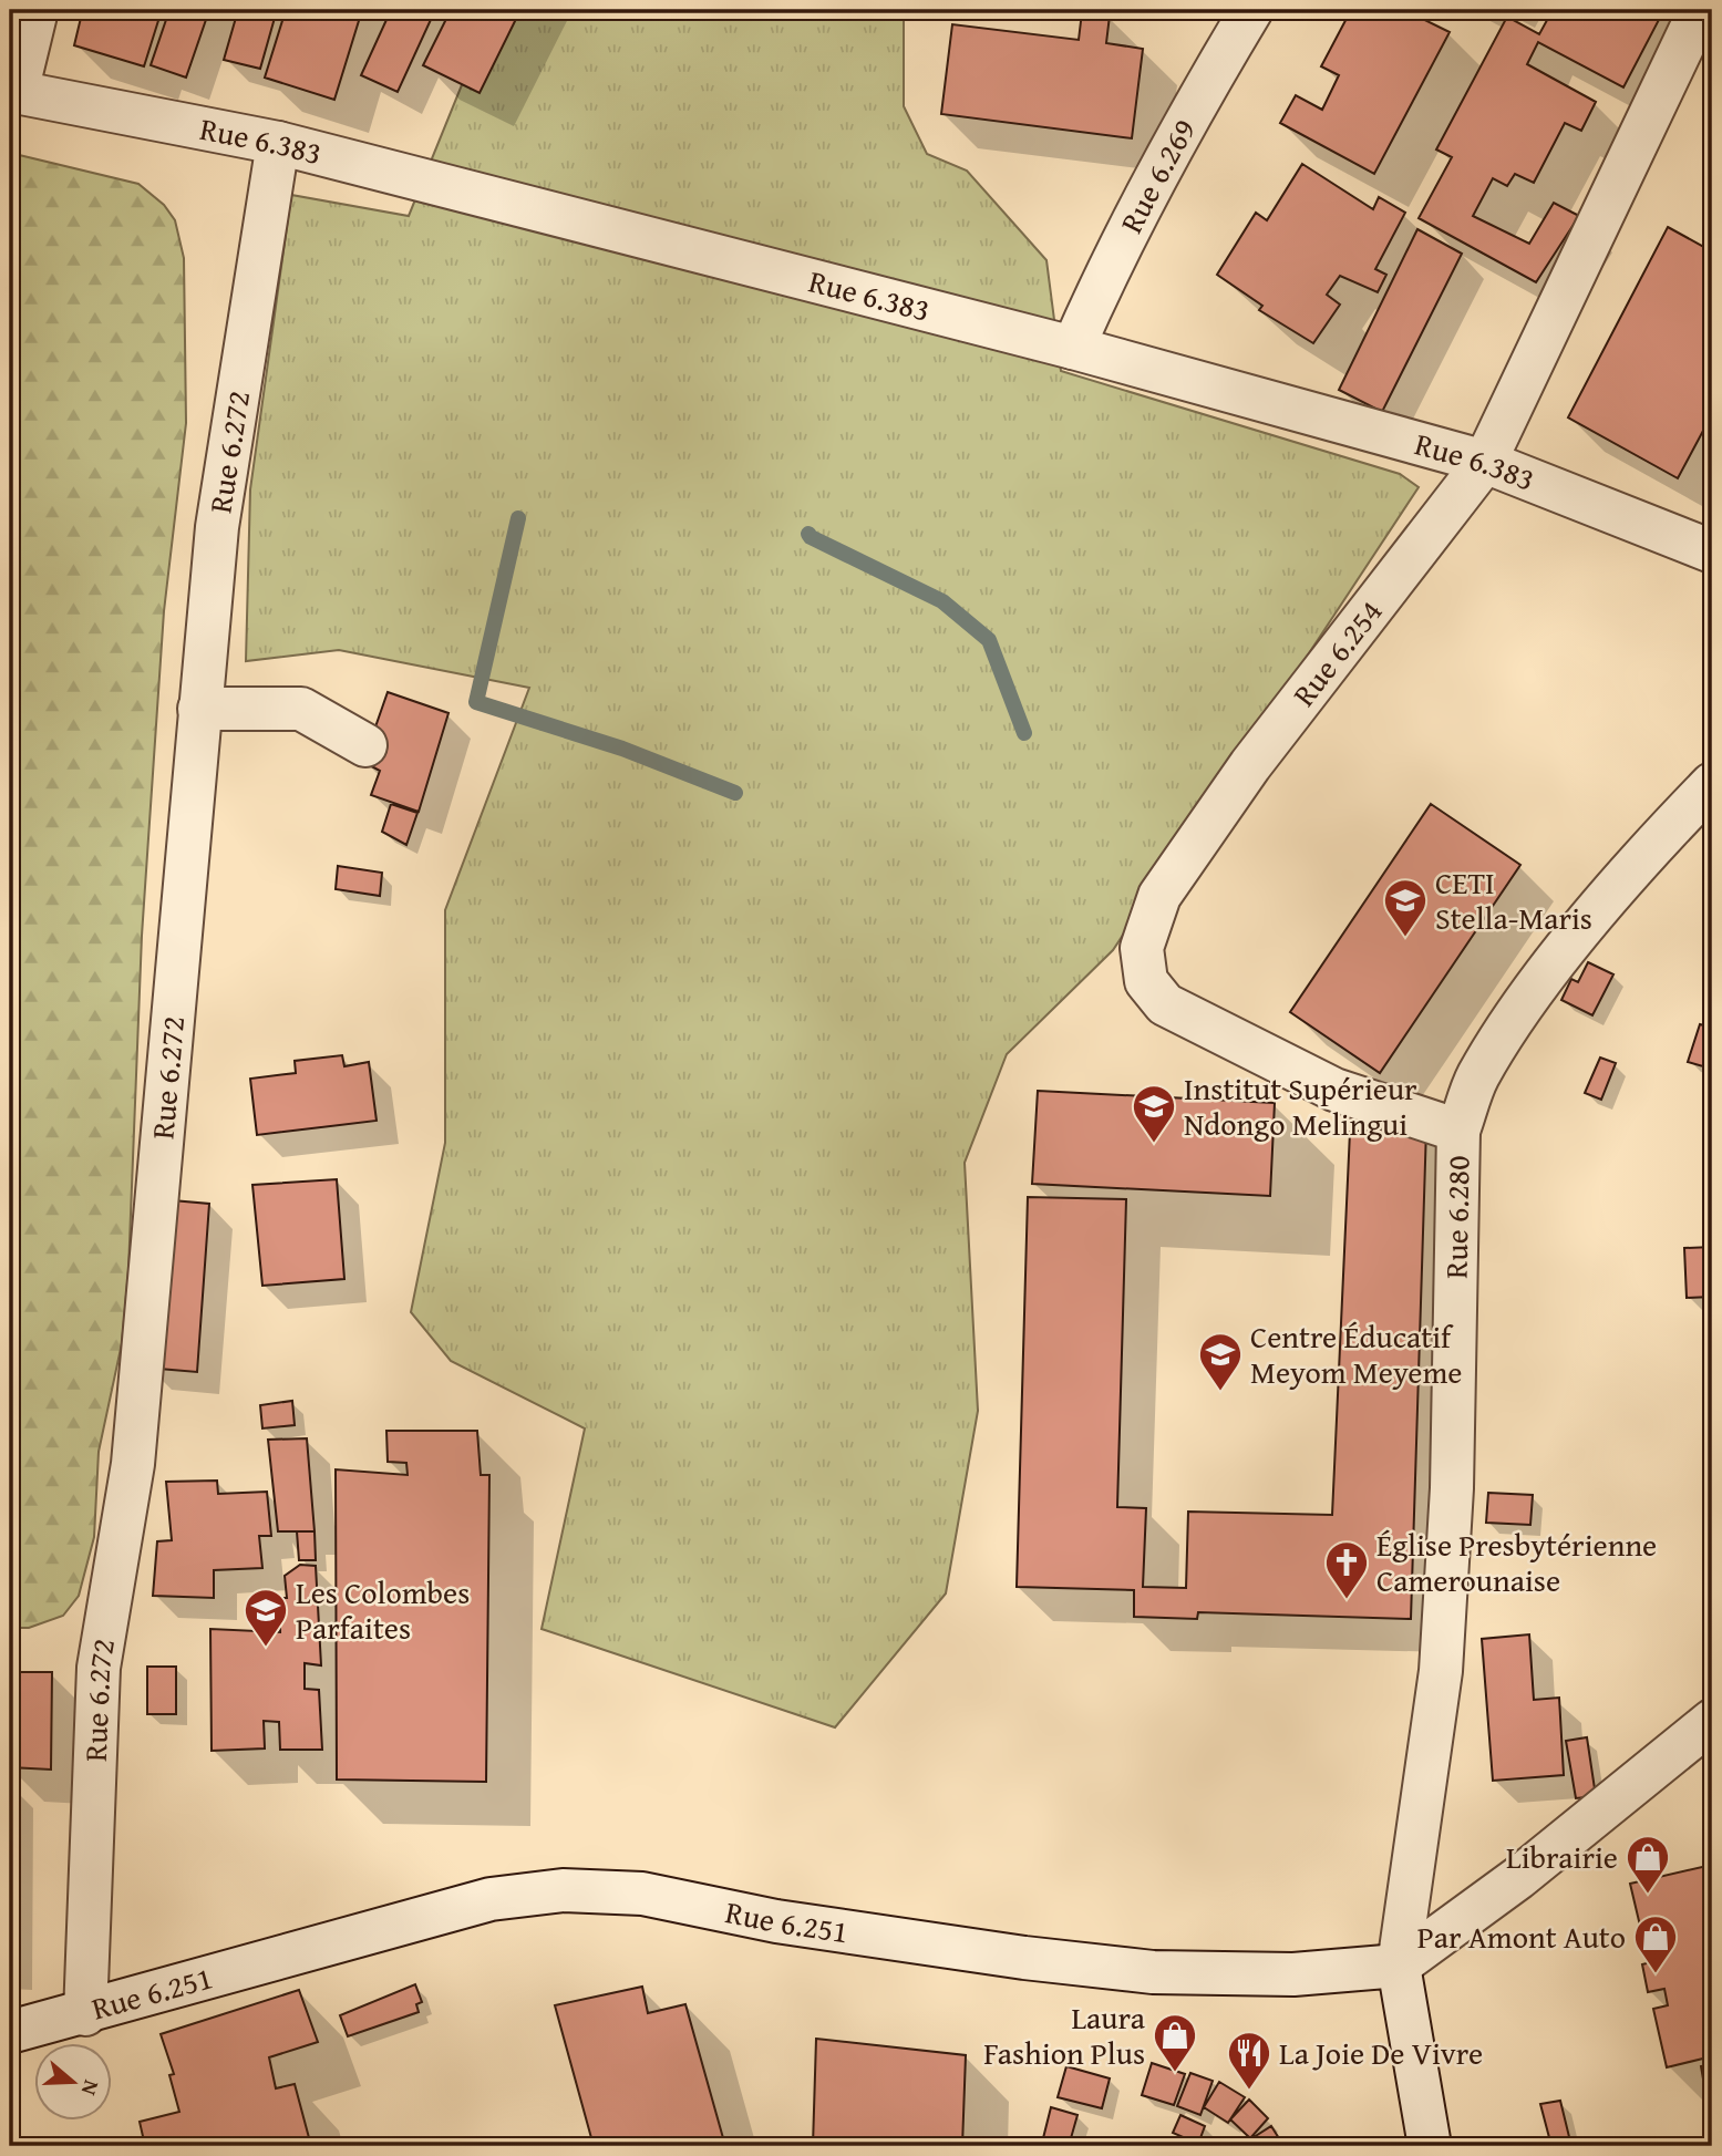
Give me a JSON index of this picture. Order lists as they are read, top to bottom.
{
  "streets": {
    "street": [
      "Rue 6.383",
      "Rue 6.269",
      "Rue 6.272",
      "Rue 6.254",
      "Rue 6.280",
      "Rue 6.251"
    ]
  },
  "crossings": [
    ["Rue 6.383", "Rue 6.269"],
    ["Rue 6.383", "Rue 6.272"],
    ["Rue 6.383", "Rue 6.254"],
    ["Rue 6.272", "Rue 6.251"],
    ["Rue 6.254", "Rue 6.280"],
    ["Rue 6.280", "Rue 6.251"]
  ],
  "places": {
    "school or university": [
      "CETI Stella-Maris",
      "Institut Supérieur Ndongo Melingui",
      "Centre Éducatif Meyom Meyeme",
      "Les Colombes Parfaites"
    ],
    "church": ["Église Presbytérienne Camerounaise"],
    "shop": ["Librairie", "Par Amont Auto", "Laura Fashion Plus"],
    "restaurant": ["La Joie De Vivre"]
  },
  "north": "right"
}
